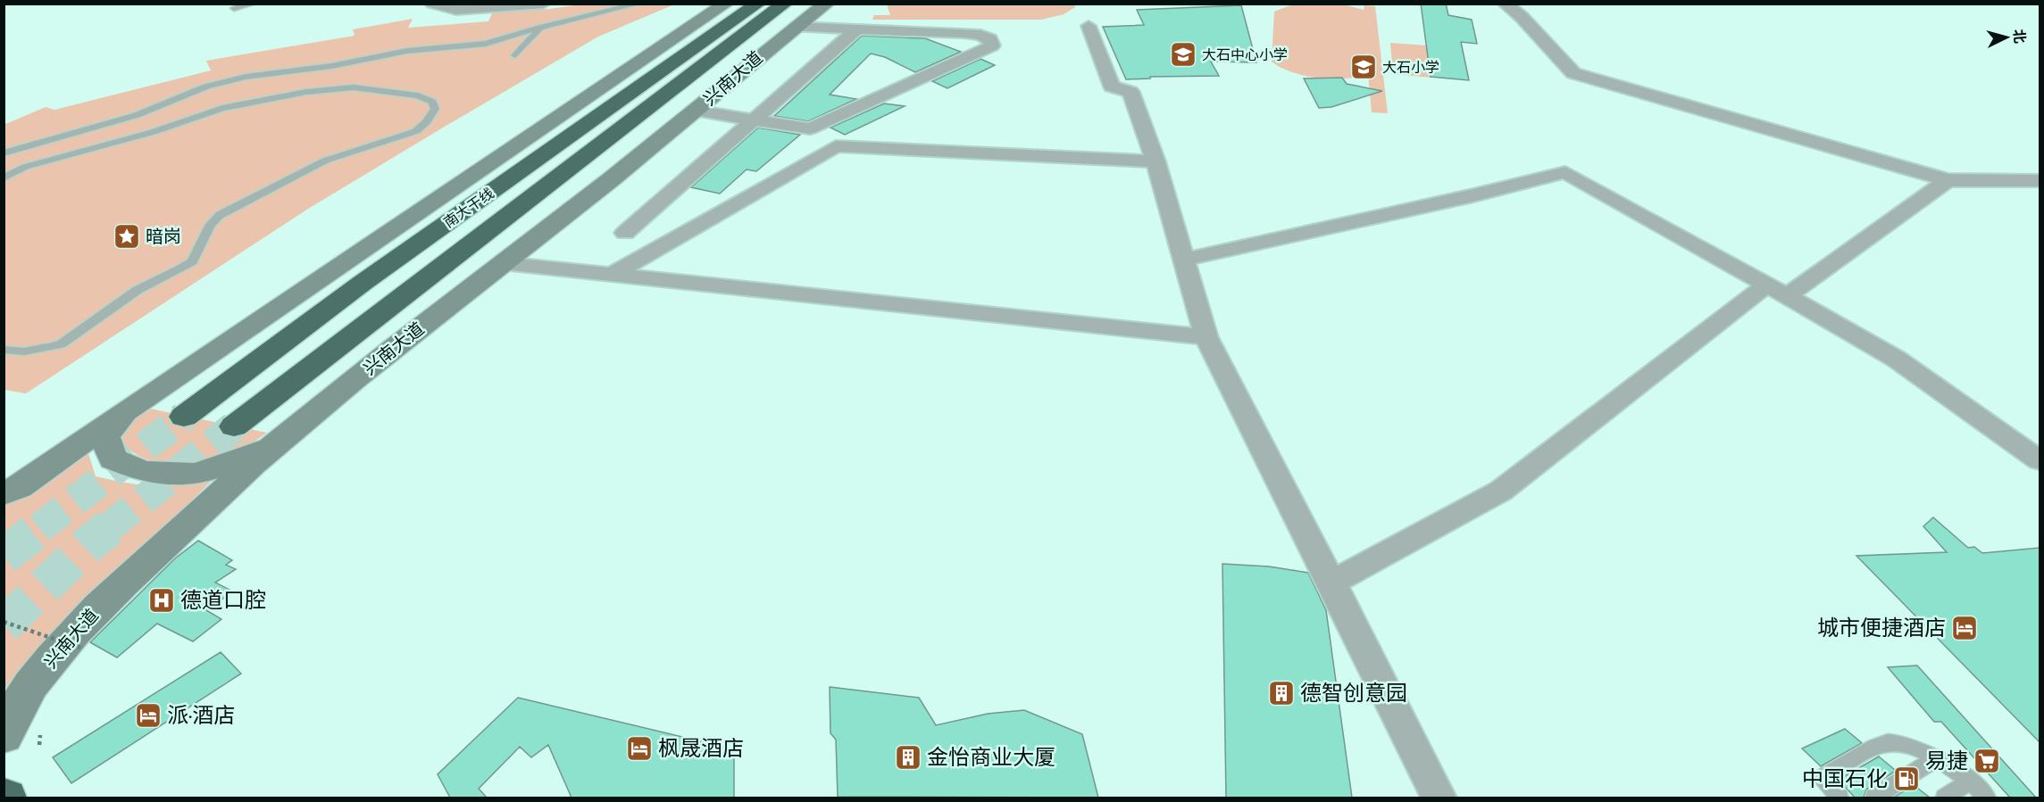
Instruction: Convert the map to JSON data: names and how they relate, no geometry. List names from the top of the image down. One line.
{"streets":{"highway":["南大干线"],"main road":["兴南大道"]},"crossings":[["兴南大道","南大干线"]],"places":{"school or university":["大石中心小学","大石小学"],"place":["暗岗"],"hospital":["德道口腔"],"hotel":["城市便捷酒店","派·酒店","枫晟酒店"],"building":["德智创意园","金怡商业大厦"],"supermarket":["易捷"],"fuel station":["中国石化"]},"north":"right"}
